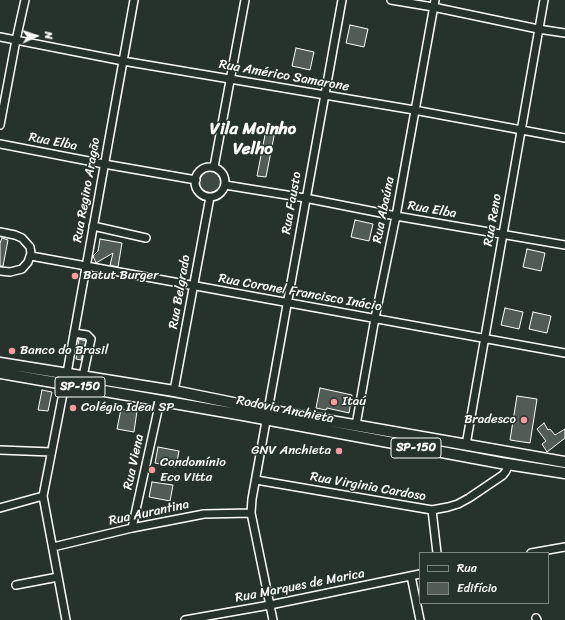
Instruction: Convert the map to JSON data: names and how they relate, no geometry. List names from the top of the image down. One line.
{"streets":{"highway":["SP-150","Rodovia Anchieta"],"street":["Rua Américo Samarone","Rua Elba","Rua Regino Aragão","Rua Fausto","Rua Abaúna","Rua Reno","Rua Belgrado","Rua Coronel Francisco Inácio","Rua Viena","Rua Virginia Cardoso","Rua Aurantina","Rua Marques de Marica"]},"crossings":[["Rua Américo Samarone","Rua Regino Aragão"],["Rua Américo Samarone","Rua Fausto"],["Rua Américo Samarone","Rua Abaúna"],["Rua Américo Samarone","Rua Reno"],["Rua Elba","Rua Regino Aragão"],["Rua Elba","Rua Fausto"],["Rua Elba","Rua Abaúna"],["Rua Elba","Rua Reno"],["Rua Elba","Rua Belgrado"],["Rua Regino Aragão","Rua Coronel Francisco Inácio"],["Rua Regino Aragão","Rodovia Anchieta"],["Rua Fausto","Rua Coronel Francisco Inácio"],["Rua Fausto","Rodovia Anchieta"],["Rua Fausto","Rua Virginia Cardoso"],["Rua Fausto","Rua Aurantina"],["Rua Abaúna","Rua Coronel Francisco Inácio"],["Rua Abaúna","Rodovia Anchieta"],["Rua Reno","Rua Coronel Francisco Inácio"],["Rua Reno","Rodovia Anchieta"],["Rua Belgrado","Rua Coronel Francisco Inácio"],["Rua Belgrado","Rodovia Anchieta"],["Rodovia Anchieta","Rua Viena"],["Rodovia Anchieta","Rua Virginia Cardoso"],["Rua Viena","Rua Aurantina"]],"districts":["Vila Moinho Velho"],"places":["Batut Burger","Banco do Brasil","Itaú","Colégio Ideal SP","Bradesco","GNV Anchieta","Condomínio Eco Vitta"],"legend":["Rua","Edifício"],"north":"right"}
